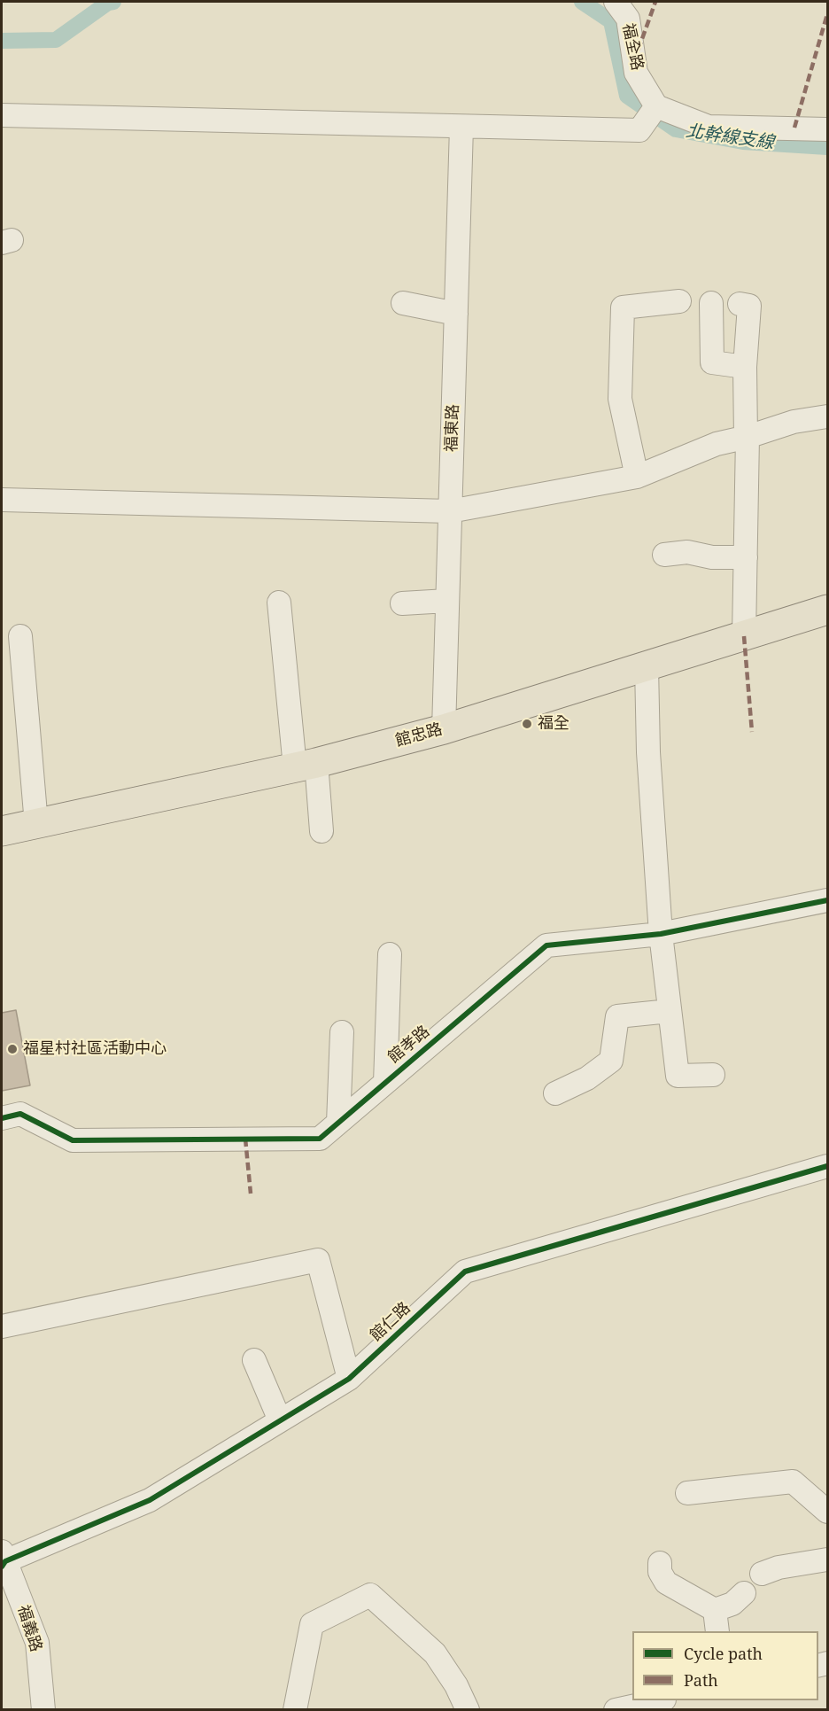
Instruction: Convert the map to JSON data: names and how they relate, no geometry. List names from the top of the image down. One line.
{"streets":{"main road":["館忠路"],"street":["福全路","福東路","館孝路","館仁路","福義路"]},"crossings":[["福東路","館忠路"],["館仁路","福義路"]],"water":["北幹線支線"],"places":["福全","福星村社區活動中心"],"legend":["Cycle path","Path"]}
